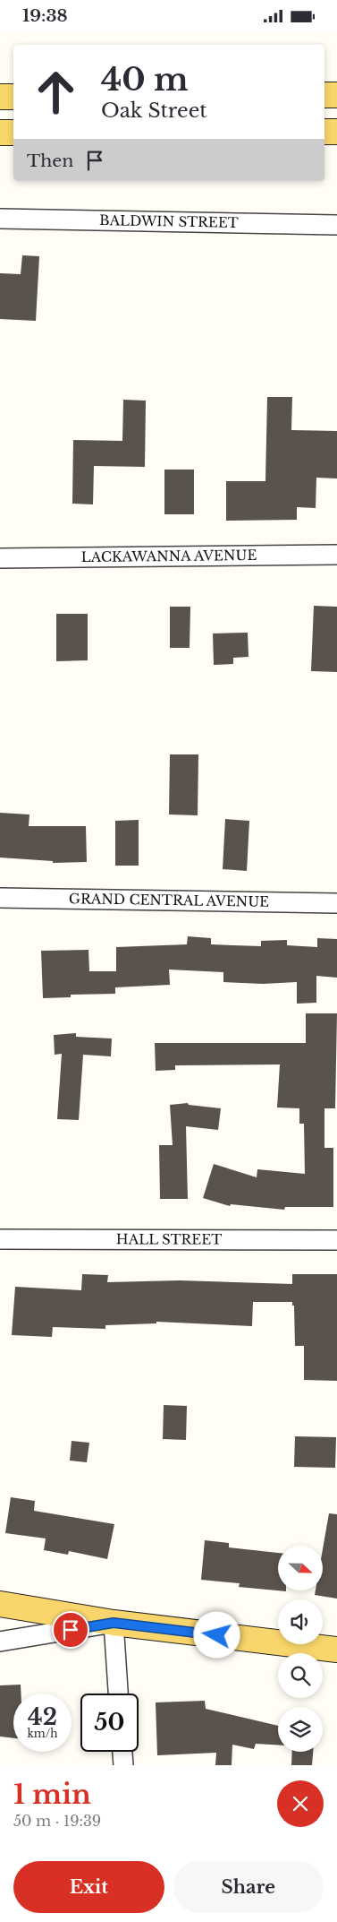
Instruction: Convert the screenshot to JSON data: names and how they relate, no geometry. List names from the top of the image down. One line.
{"streets":{"street":["BALDWIN STREET","LACKAWANNA AVENUE","GRAND CENTRAL AVENUE","HALL STREET"]},"north":"right","page":{"status":"19:38","turn":["40 m","Oak Street"],"then":"Then","speed":"42 km/h","limit":"50","heading":["1 min","50 m · 19:39"],"buttons":["Exit","Share"]}}
